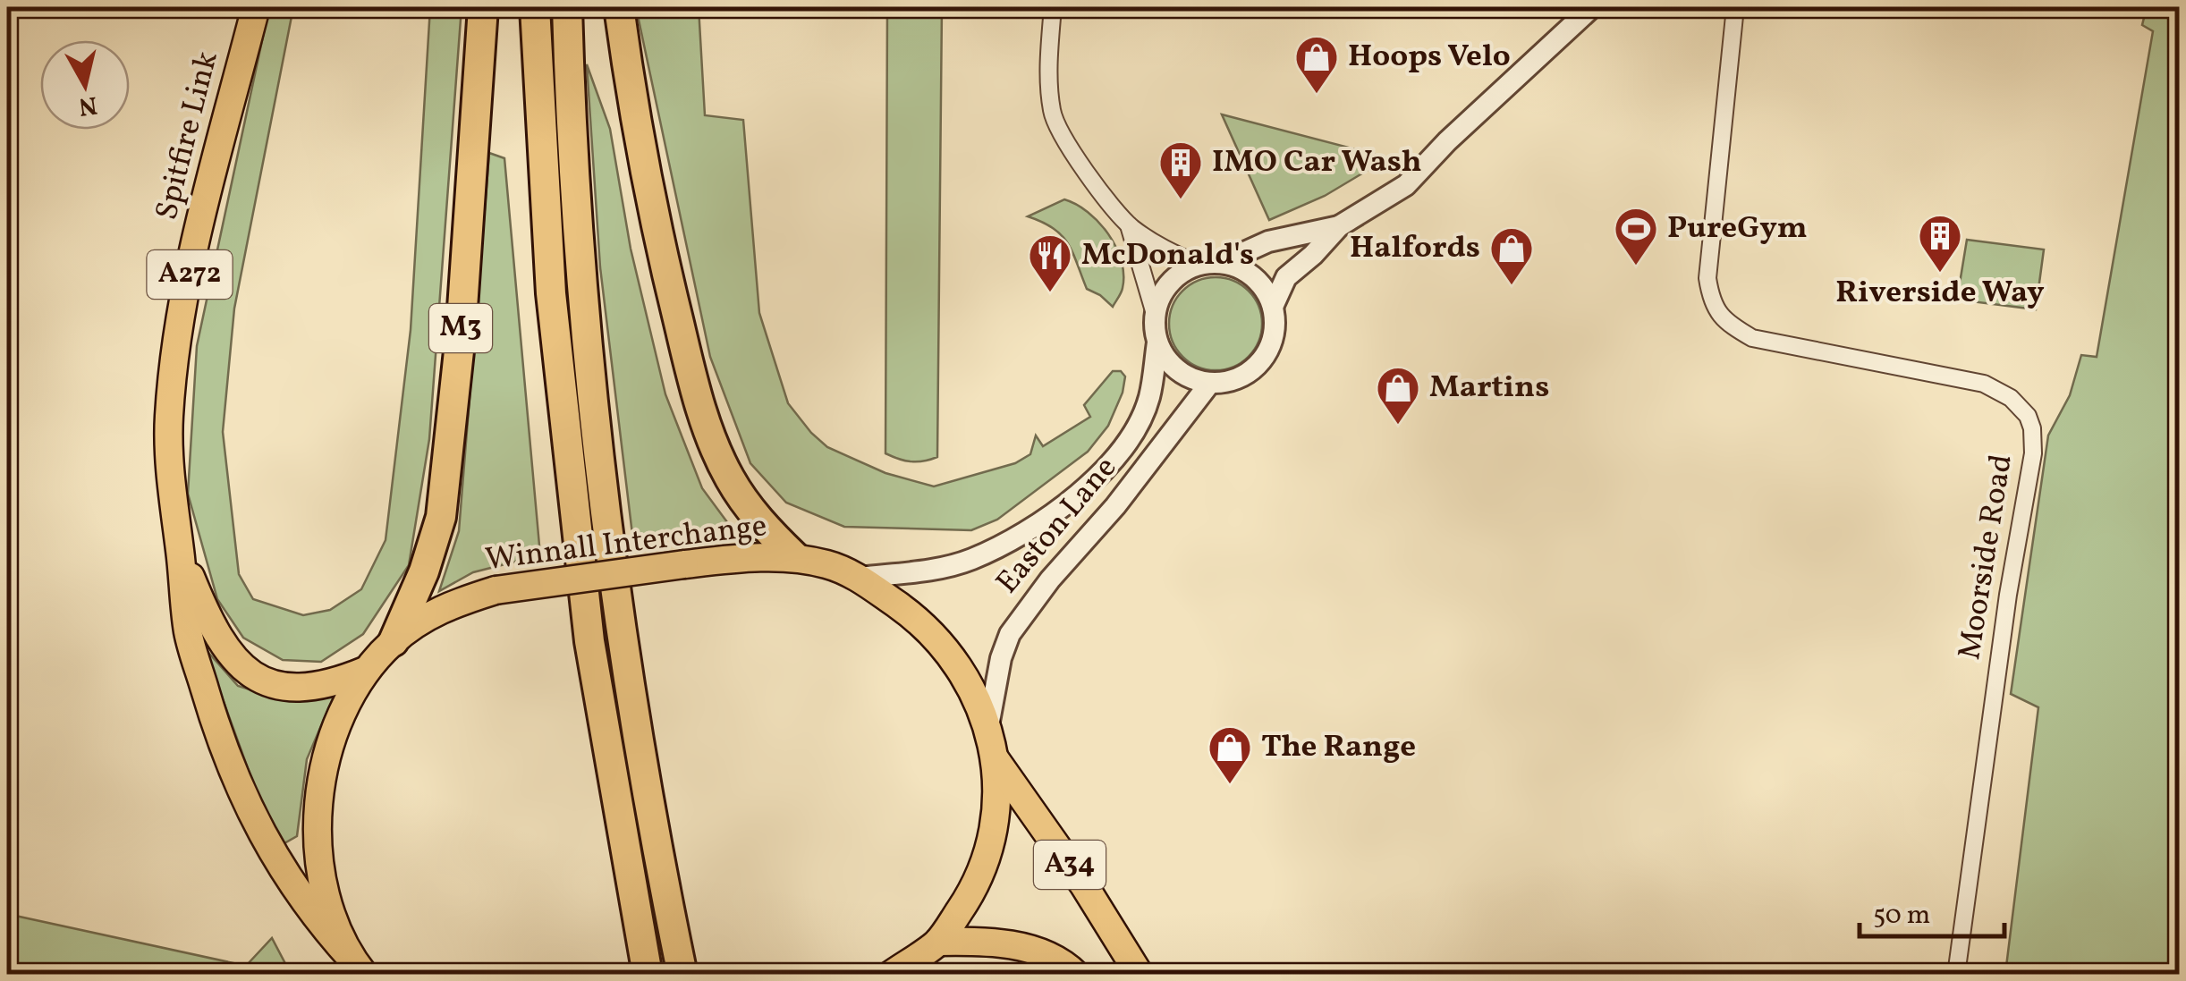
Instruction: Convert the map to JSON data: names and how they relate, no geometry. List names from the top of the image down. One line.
{"streets":{"highway":["Spitfire Link","A272","M3","Winnall Interchange","A34"],"street":["Easton Lane","Moorside Road"]},"crossings":[["Spitfire Link","Winnall Interchange"],["M3","Winnall Interchange"],["Easton Lane","Winnall Interchange"],["Winnall Interchange","A34"]],"places":{"shop":["Hoops Velo","Halfords","Martins","The Range"],"building":["IMO Car Wash","Riverside Way"],"sports":["PureGym"],"restaurant":["McDonald's"]},"scale_bar":"50 m","north":"bottom"}
